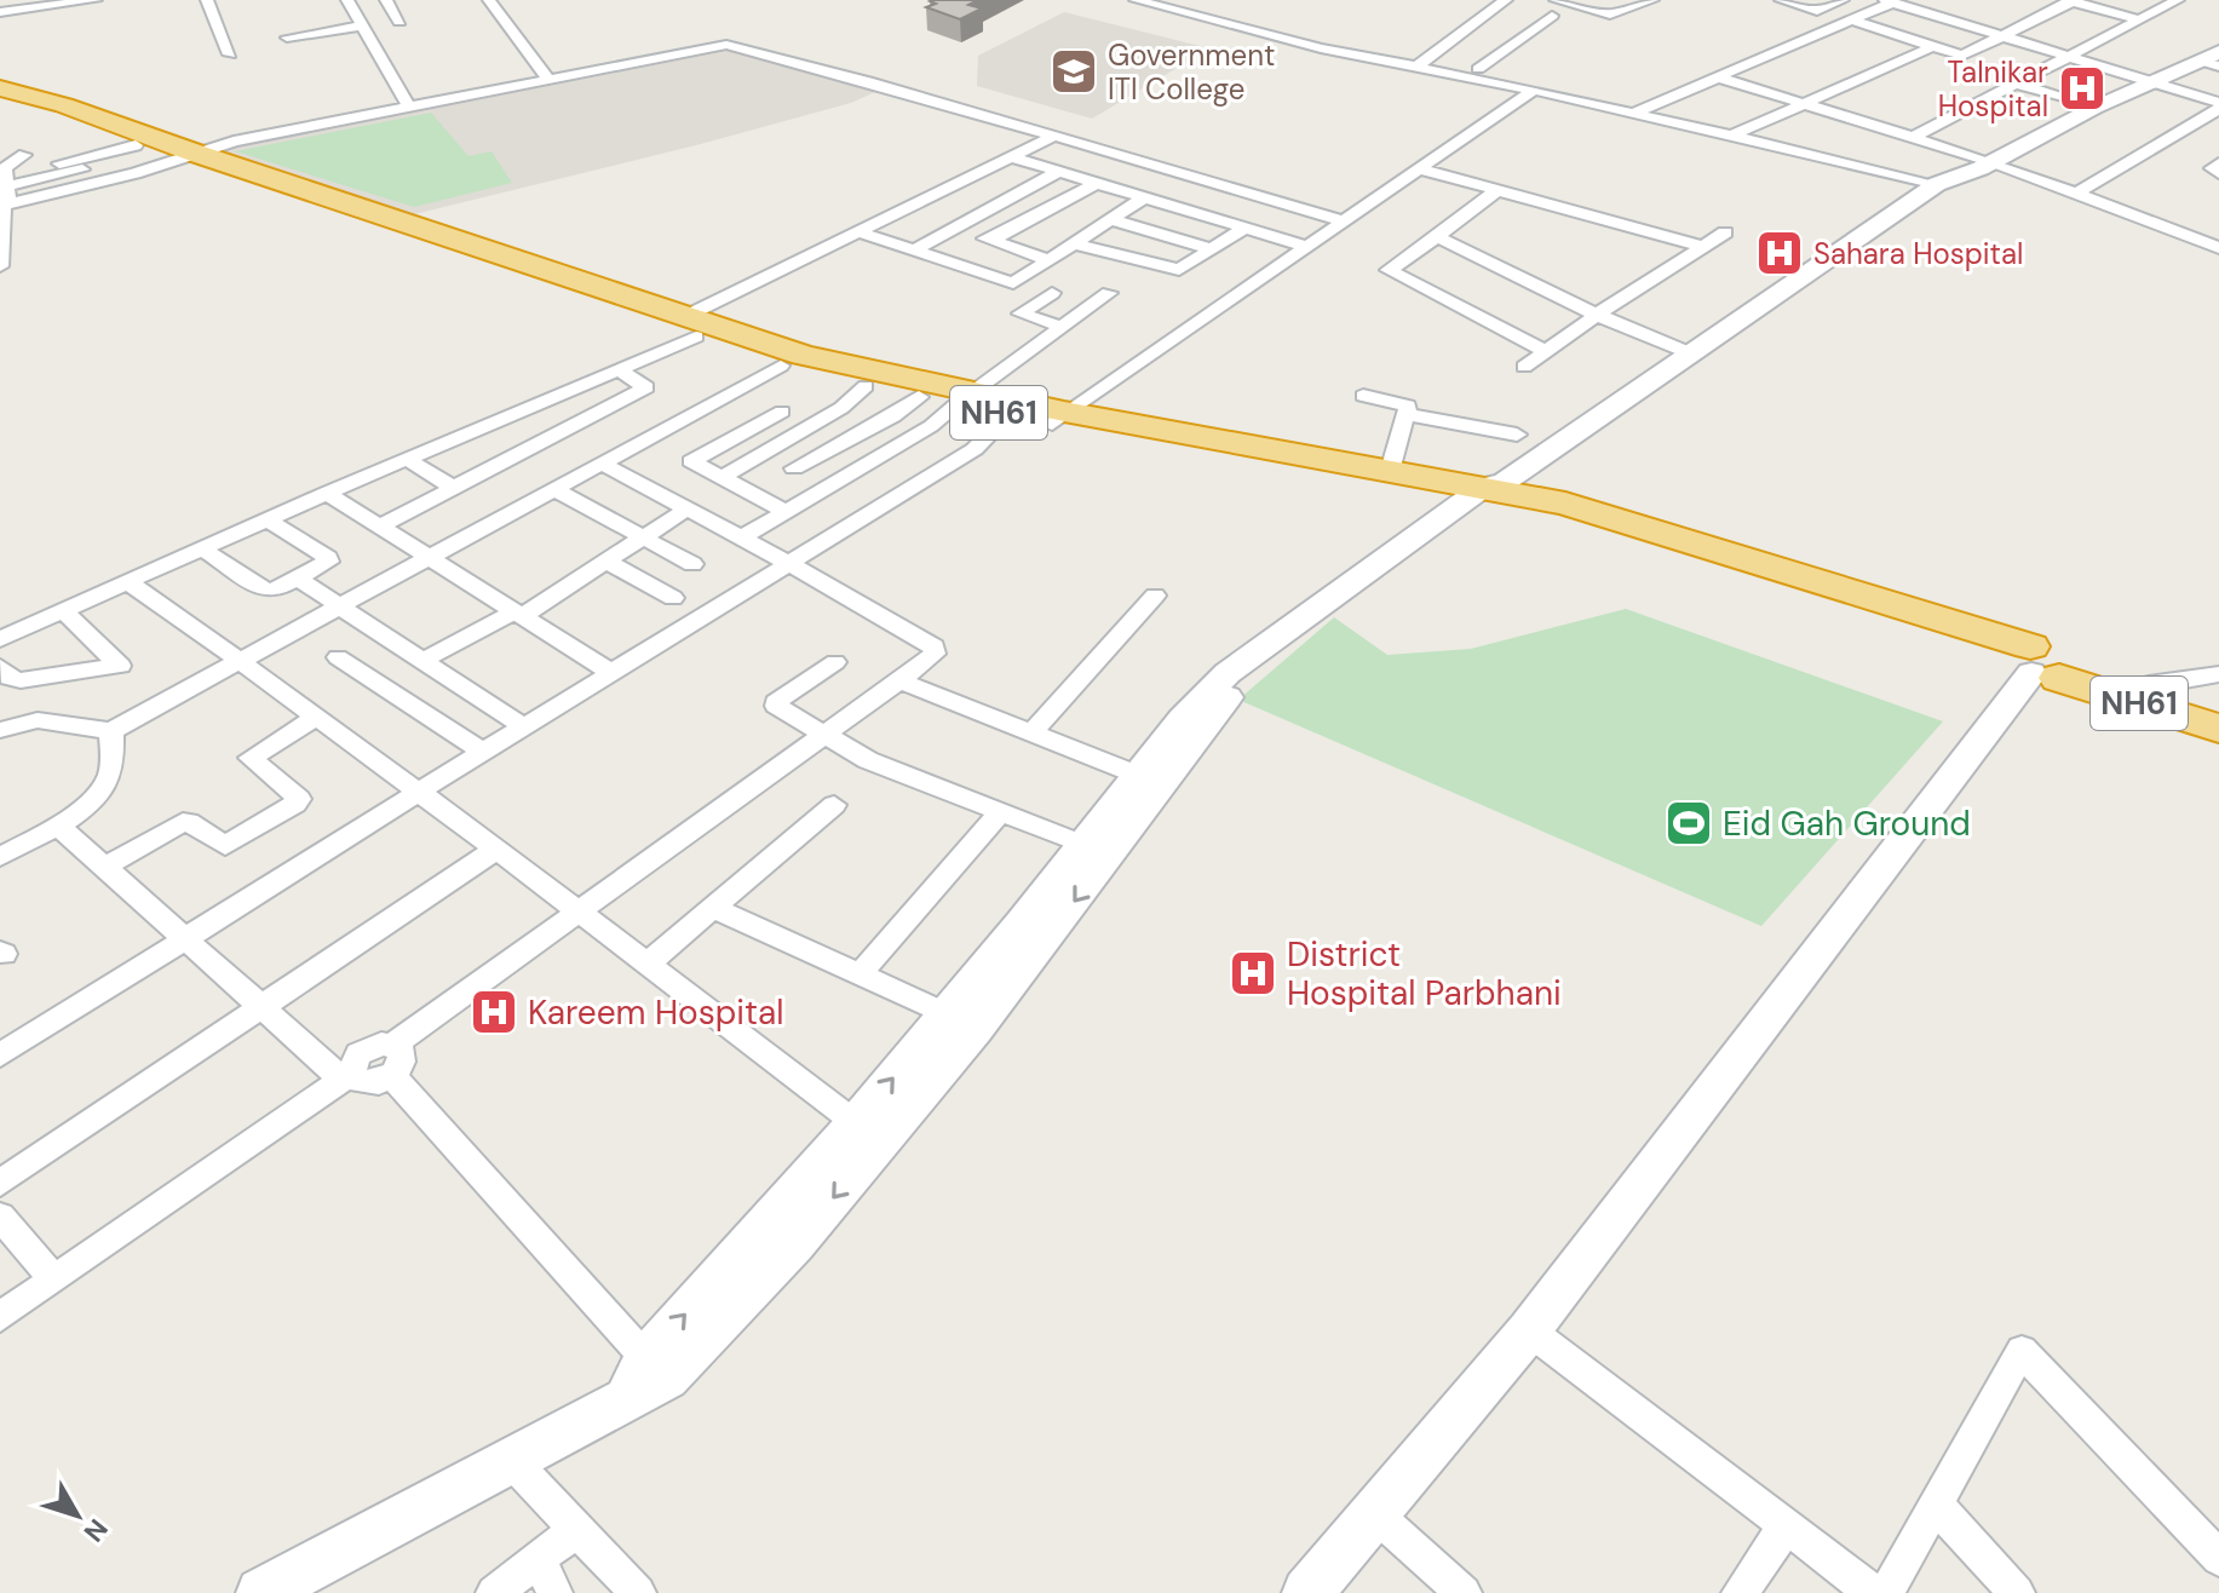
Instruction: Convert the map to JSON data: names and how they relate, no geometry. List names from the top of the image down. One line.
{"streets":{"highway":["NH61"]},"places":{"school or university":["Government ITI College"],"hospital":["Talnikar Hospital","Sahara Hospital","District Hospital Parbhani","Kareem Hospital"],"sports":["Eid Gah Ground"]},"north":"bottom right"}
